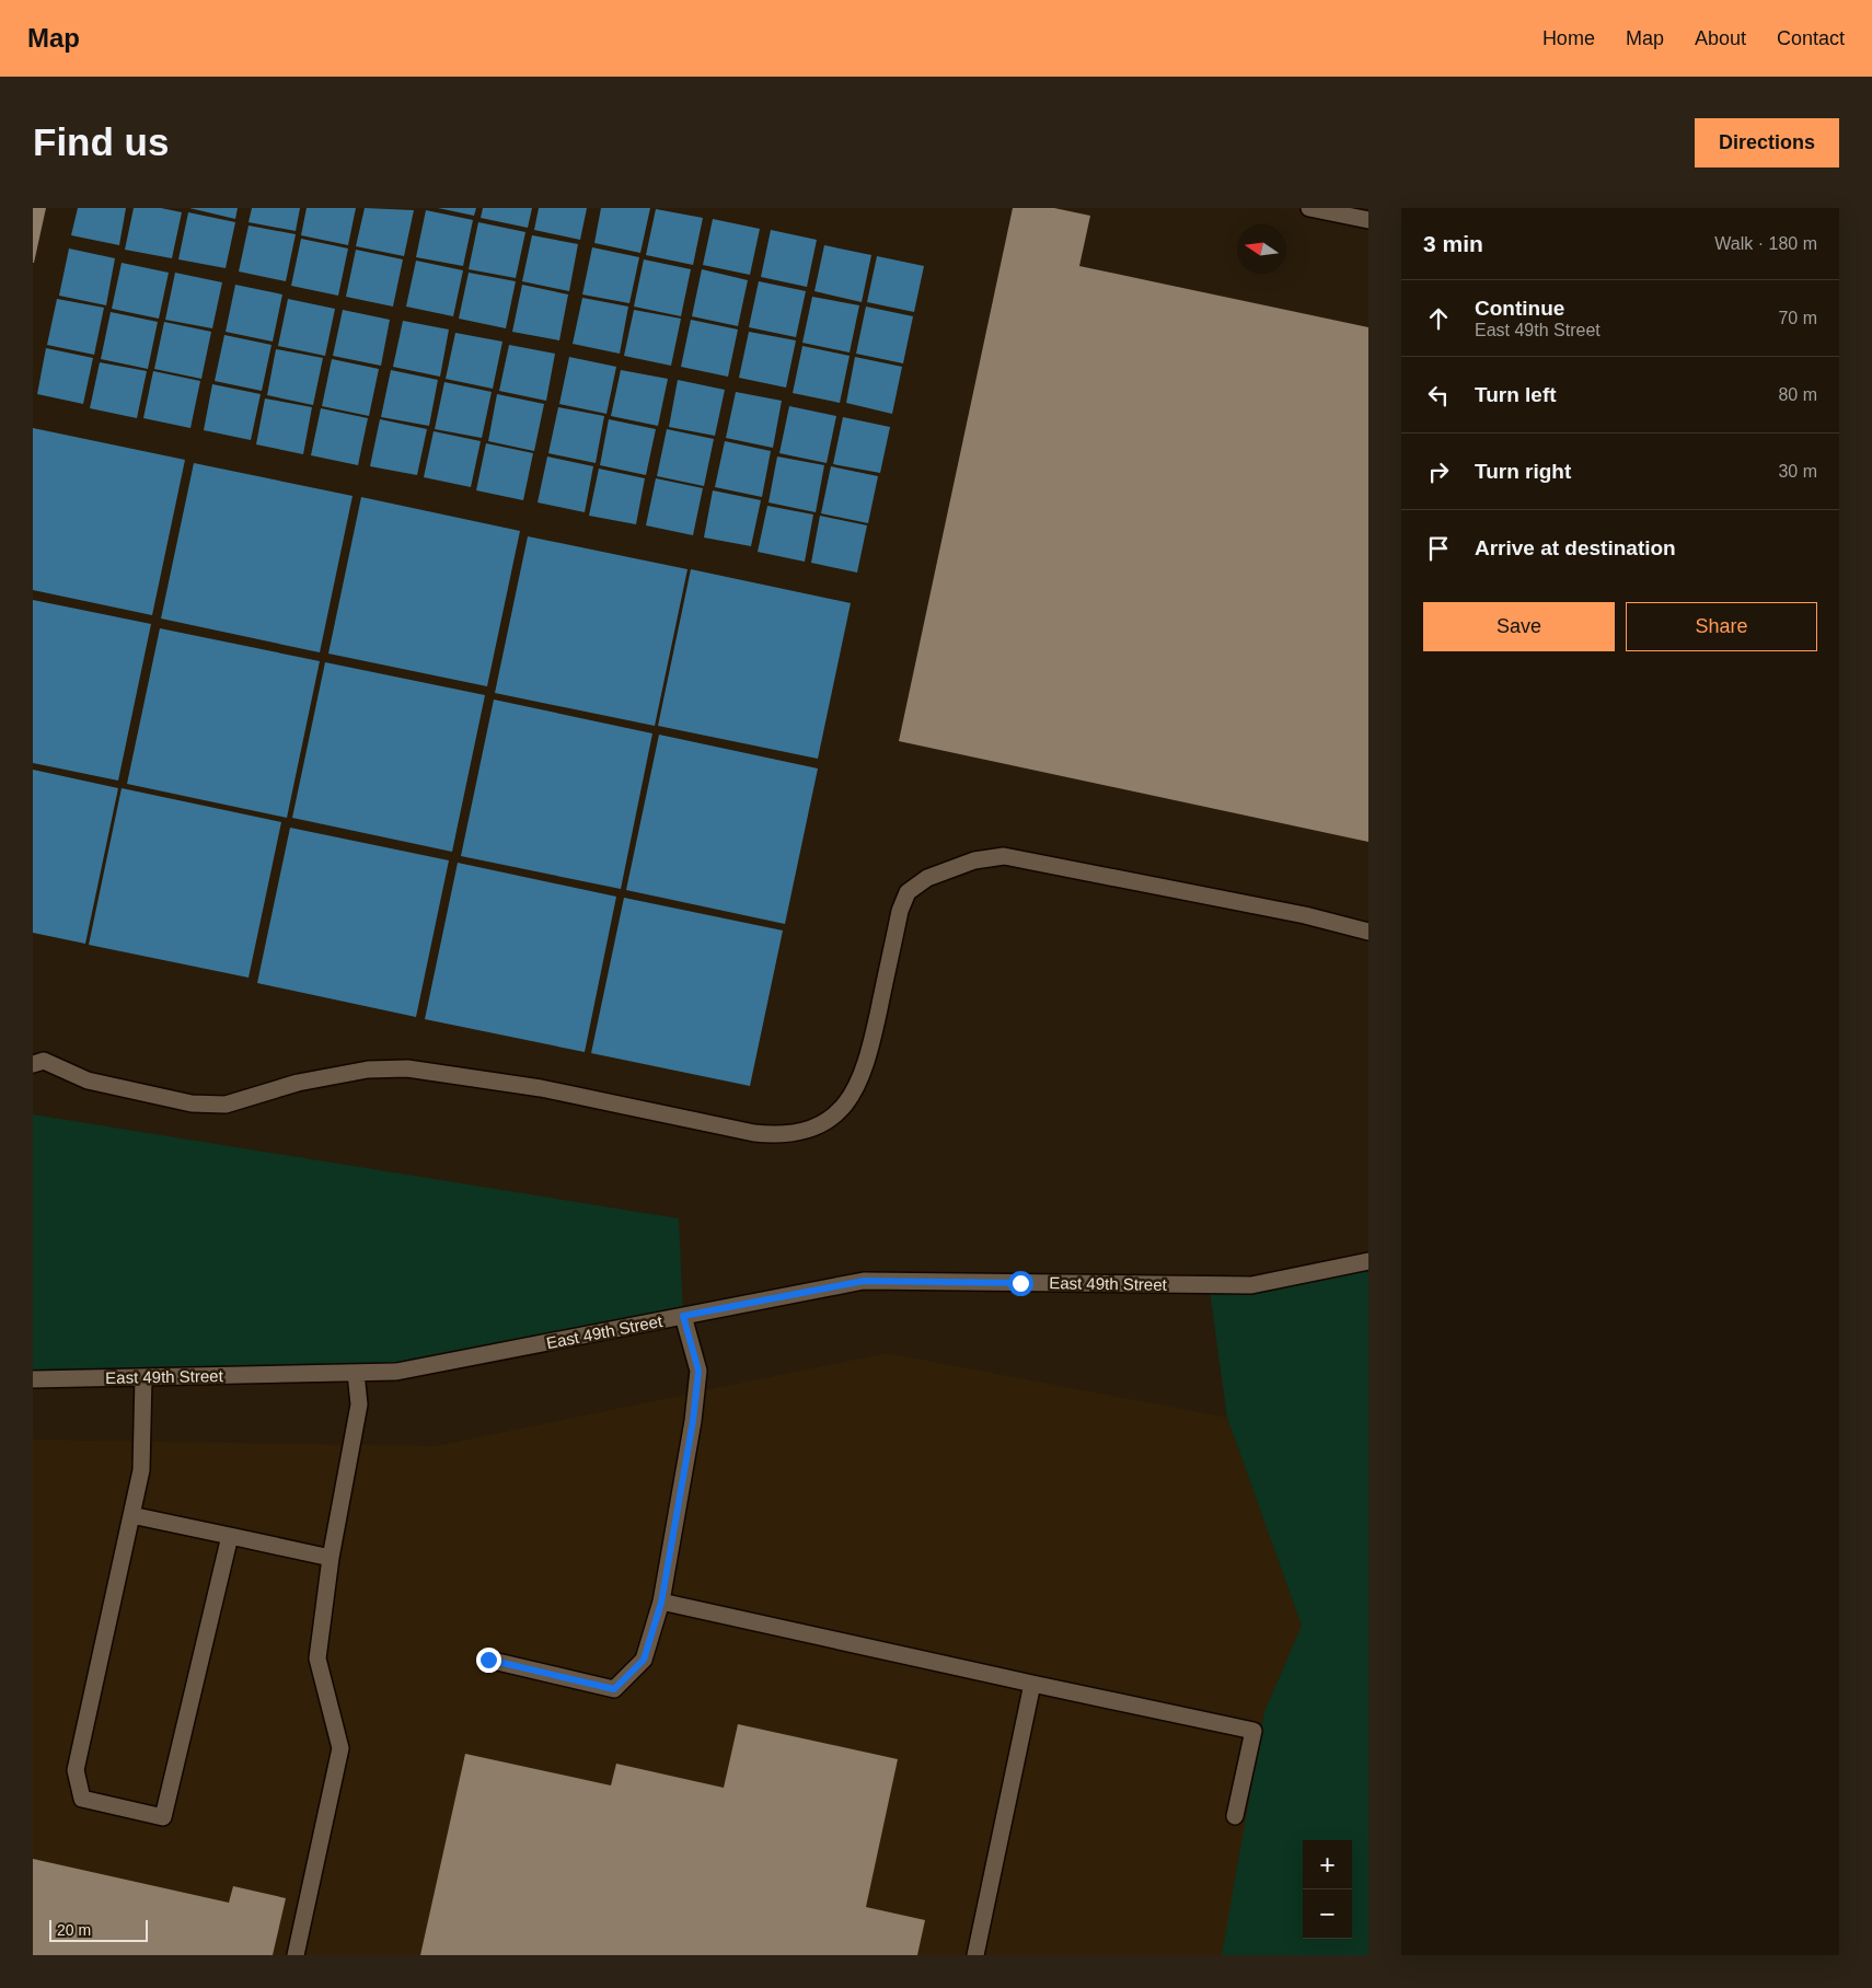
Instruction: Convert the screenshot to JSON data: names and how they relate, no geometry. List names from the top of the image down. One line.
{"streets":{"street":["East 49th Street"]},"scale_bar":"20 m","north":"left","page":{"header":"Map","nav":["Home","Map","About","Contact"],"buttons":["Directions",["Save","Share"]],"title":"Find us","heading":["3 min","Walk · 180 m"],"list":[["Continue","East 49th Street","70 m"],["Turn left","80 m"],["Turn right","30 m"],"Arrive at destination"],"map_buttons":["+","−"],"scale":"20 m"}}
